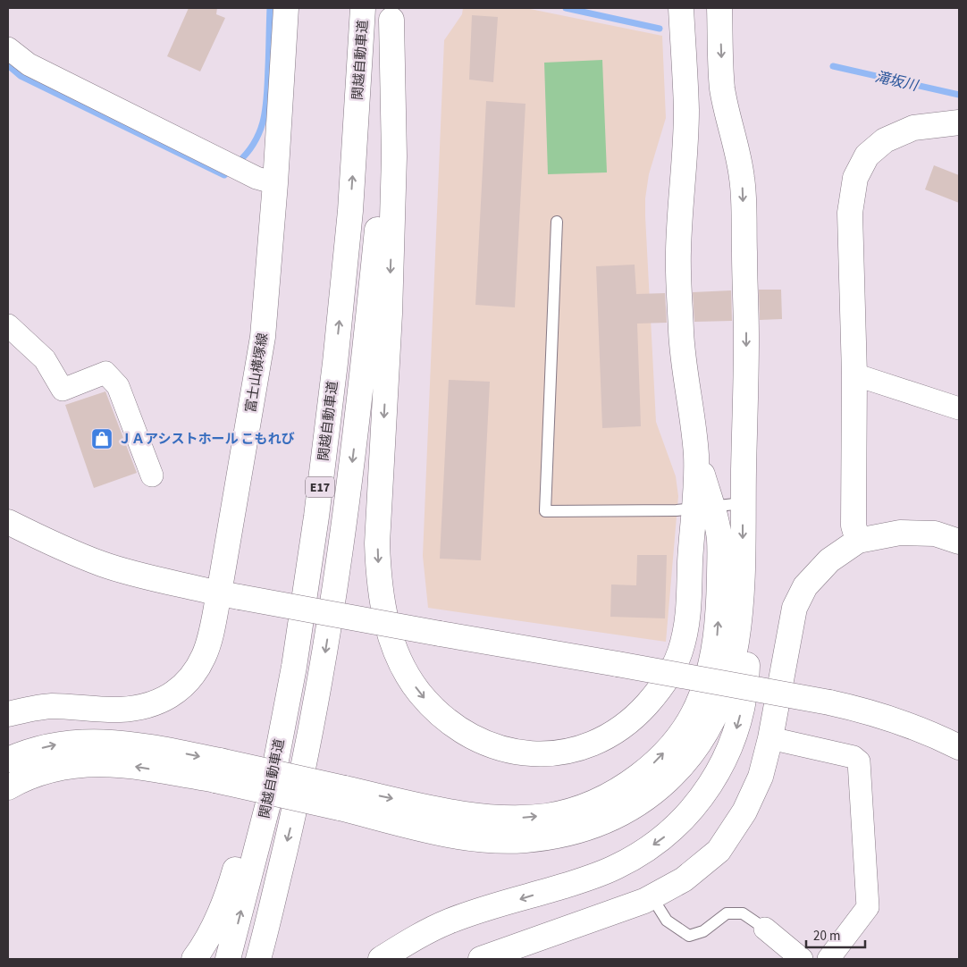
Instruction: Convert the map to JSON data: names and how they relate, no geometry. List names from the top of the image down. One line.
{"streets":{"main road":["関越自動車道","富士山横塚線","E17"]},"water":["滝坂川"],"places":{"shop":["ＪＡアシストホール こもれび"]},"scale_bar":"20 m"}
